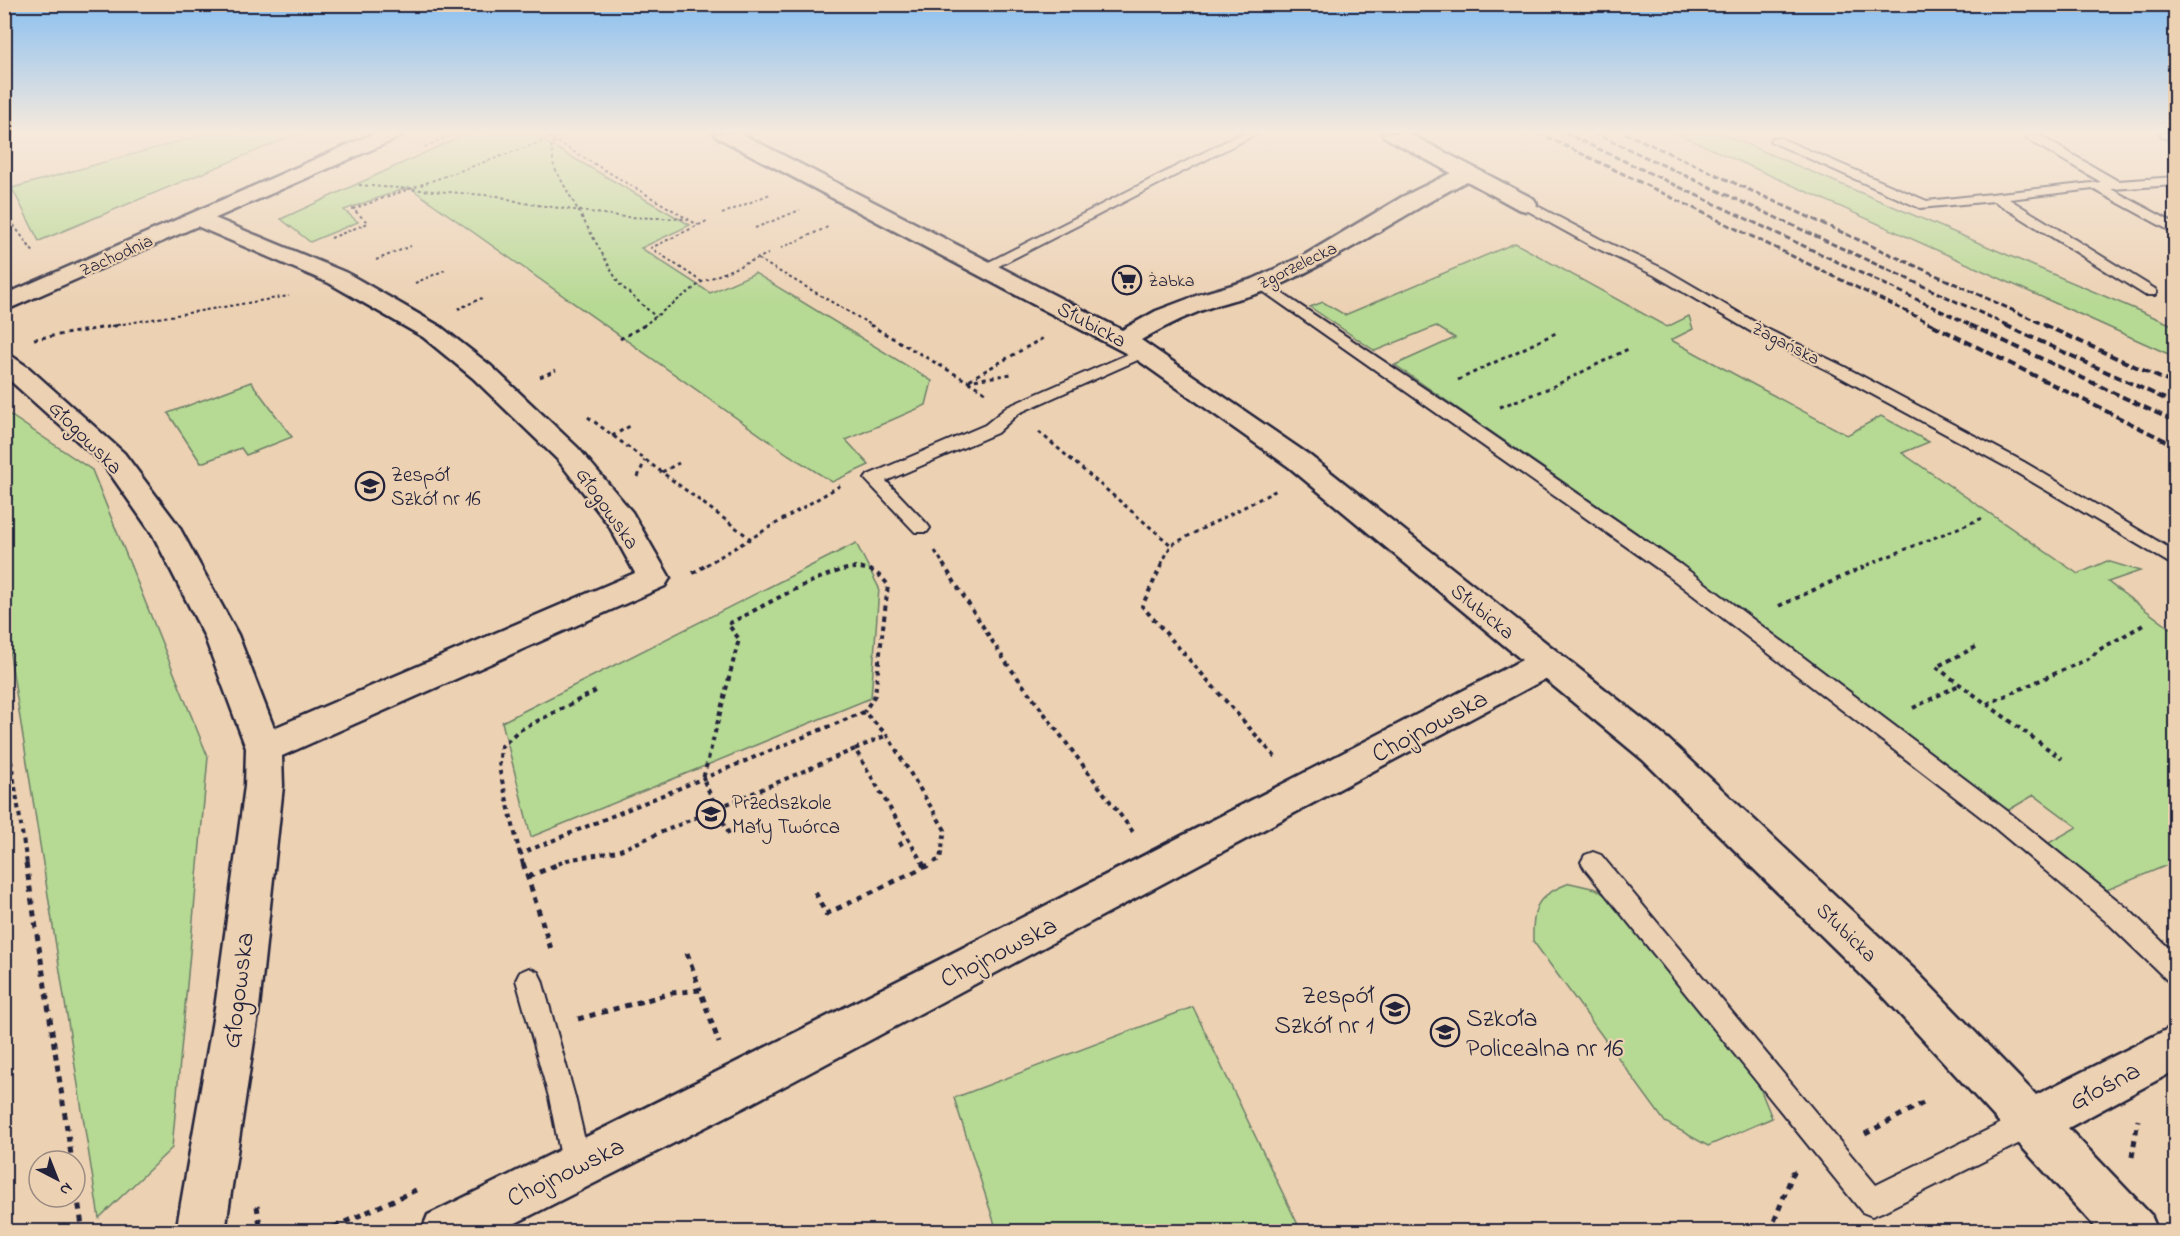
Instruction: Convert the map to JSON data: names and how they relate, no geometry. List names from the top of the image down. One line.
{"streets":{"street":["Zachodnia","Zgorzelecka","Słubicka","Żagańska","Głogowska","Chojnowska","Głośna"]},"crossings":[["Zachodnia","Głogowska"],["Zgorzelecka","Słubicka"],["Słubicka","Chojnowska"],["Słubicka","Głośna"]],"places":{"supermarket":["Żabka"],"school or university":["Zespół Szkół nr 16","Przedszkole Mały Twórca","Zespół Szkół nr 1","Szkoła Policealna nr 16"]},"north":"bottom right"}
